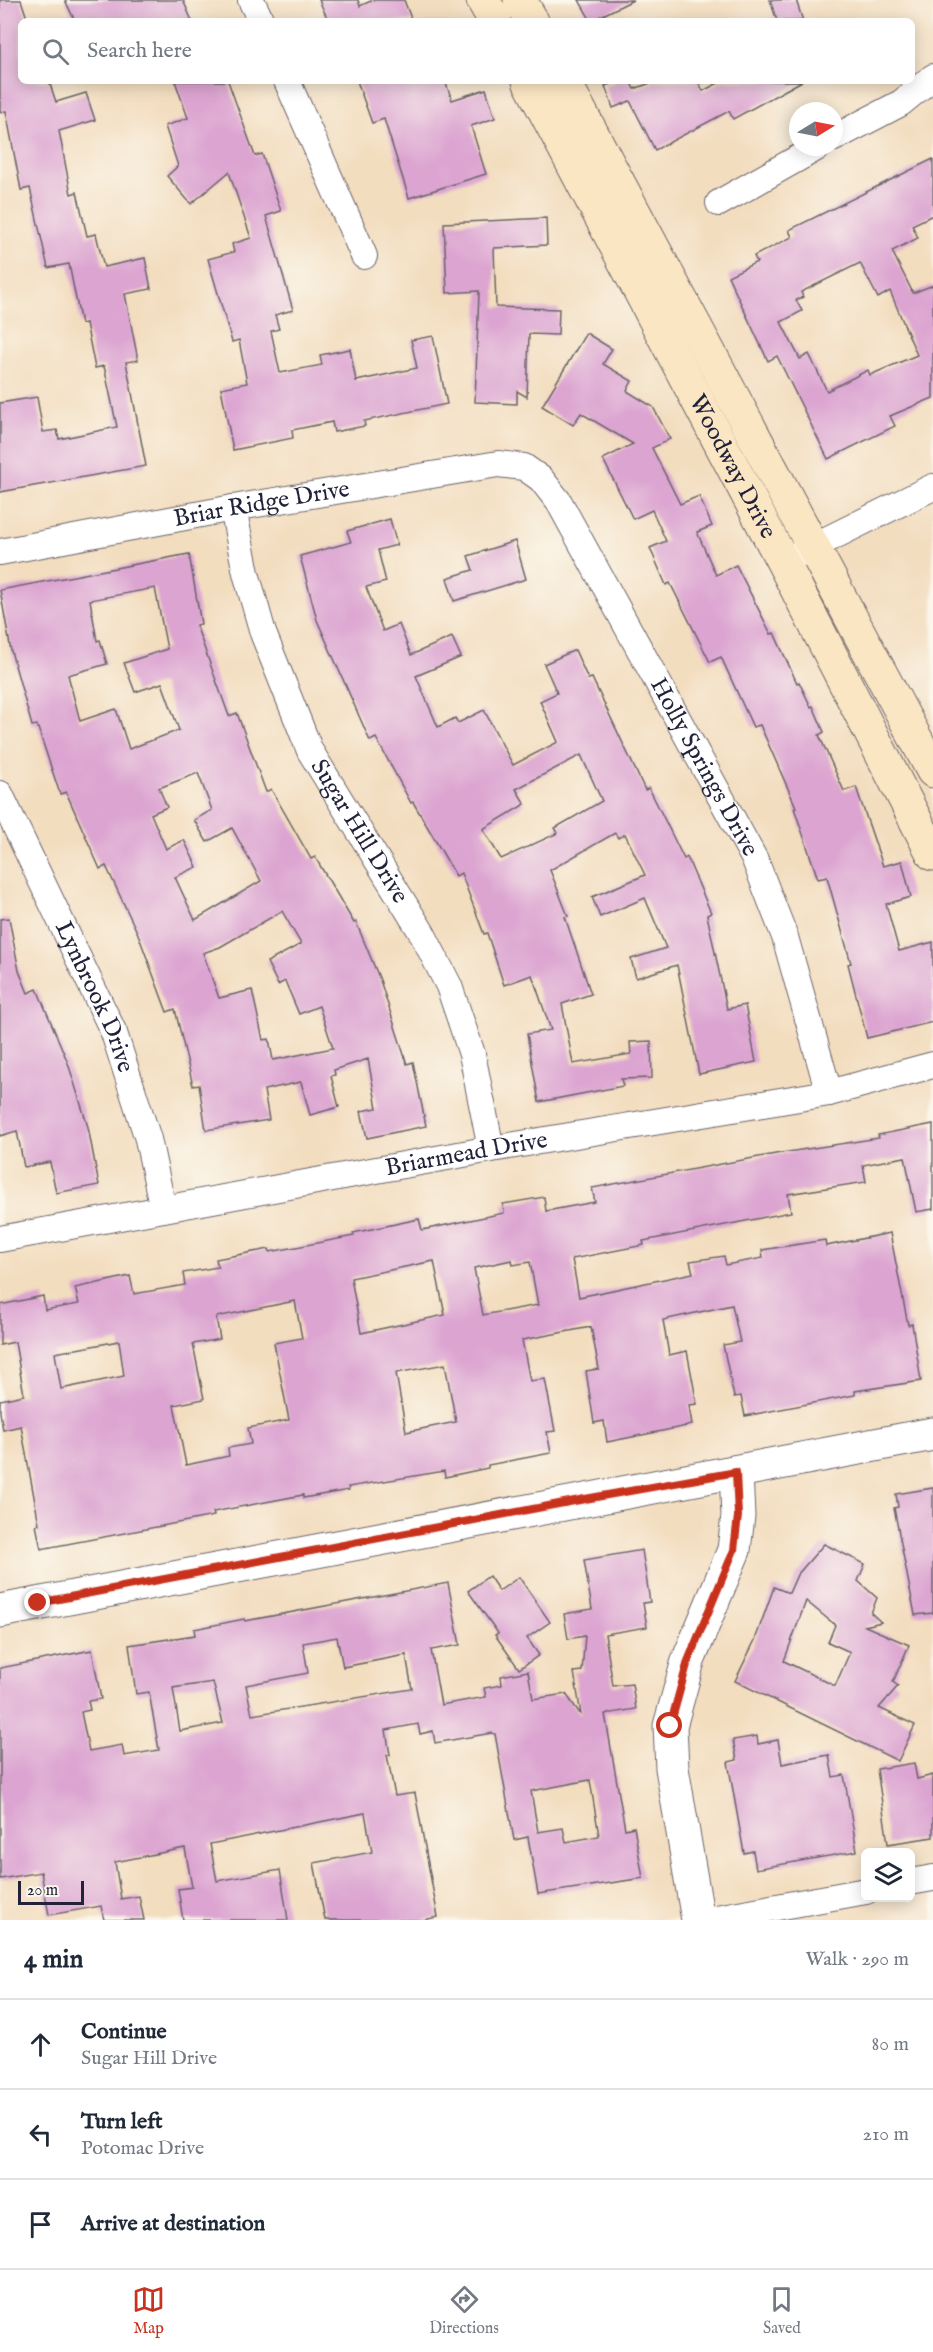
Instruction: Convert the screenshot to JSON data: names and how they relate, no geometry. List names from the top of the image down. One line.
{"streets":{"main road":["Woodway Drive"],"street":["Briar Ridge Drive","Holly Springs Drive","Sugar Hill Drive","Lynbrook Drive","Briarmead Drive"]},"crossings":[["Briar Ridge Drive","Holly Springs Drive"],["Briar Ridge Drive","Sugar Hill Drive"],["Holly Springs Drive","Briarmead Drive"],["Sugar Hill Drive","Briarmead Drive"],["Lynbrook Drive","Briarmead Drive"]],"scale_bar":"20 m","north":"right","page":{"search":"Search here","scale":"20 m","heading":["4 min","Walk · 290 m"],"list":[["Continue","Sugar Hill Drive","80 m"],["Turn left","Potomac Drive","210 m"],"Arrive at destination"],"nav":["Map","Directions","Saved"]}}
